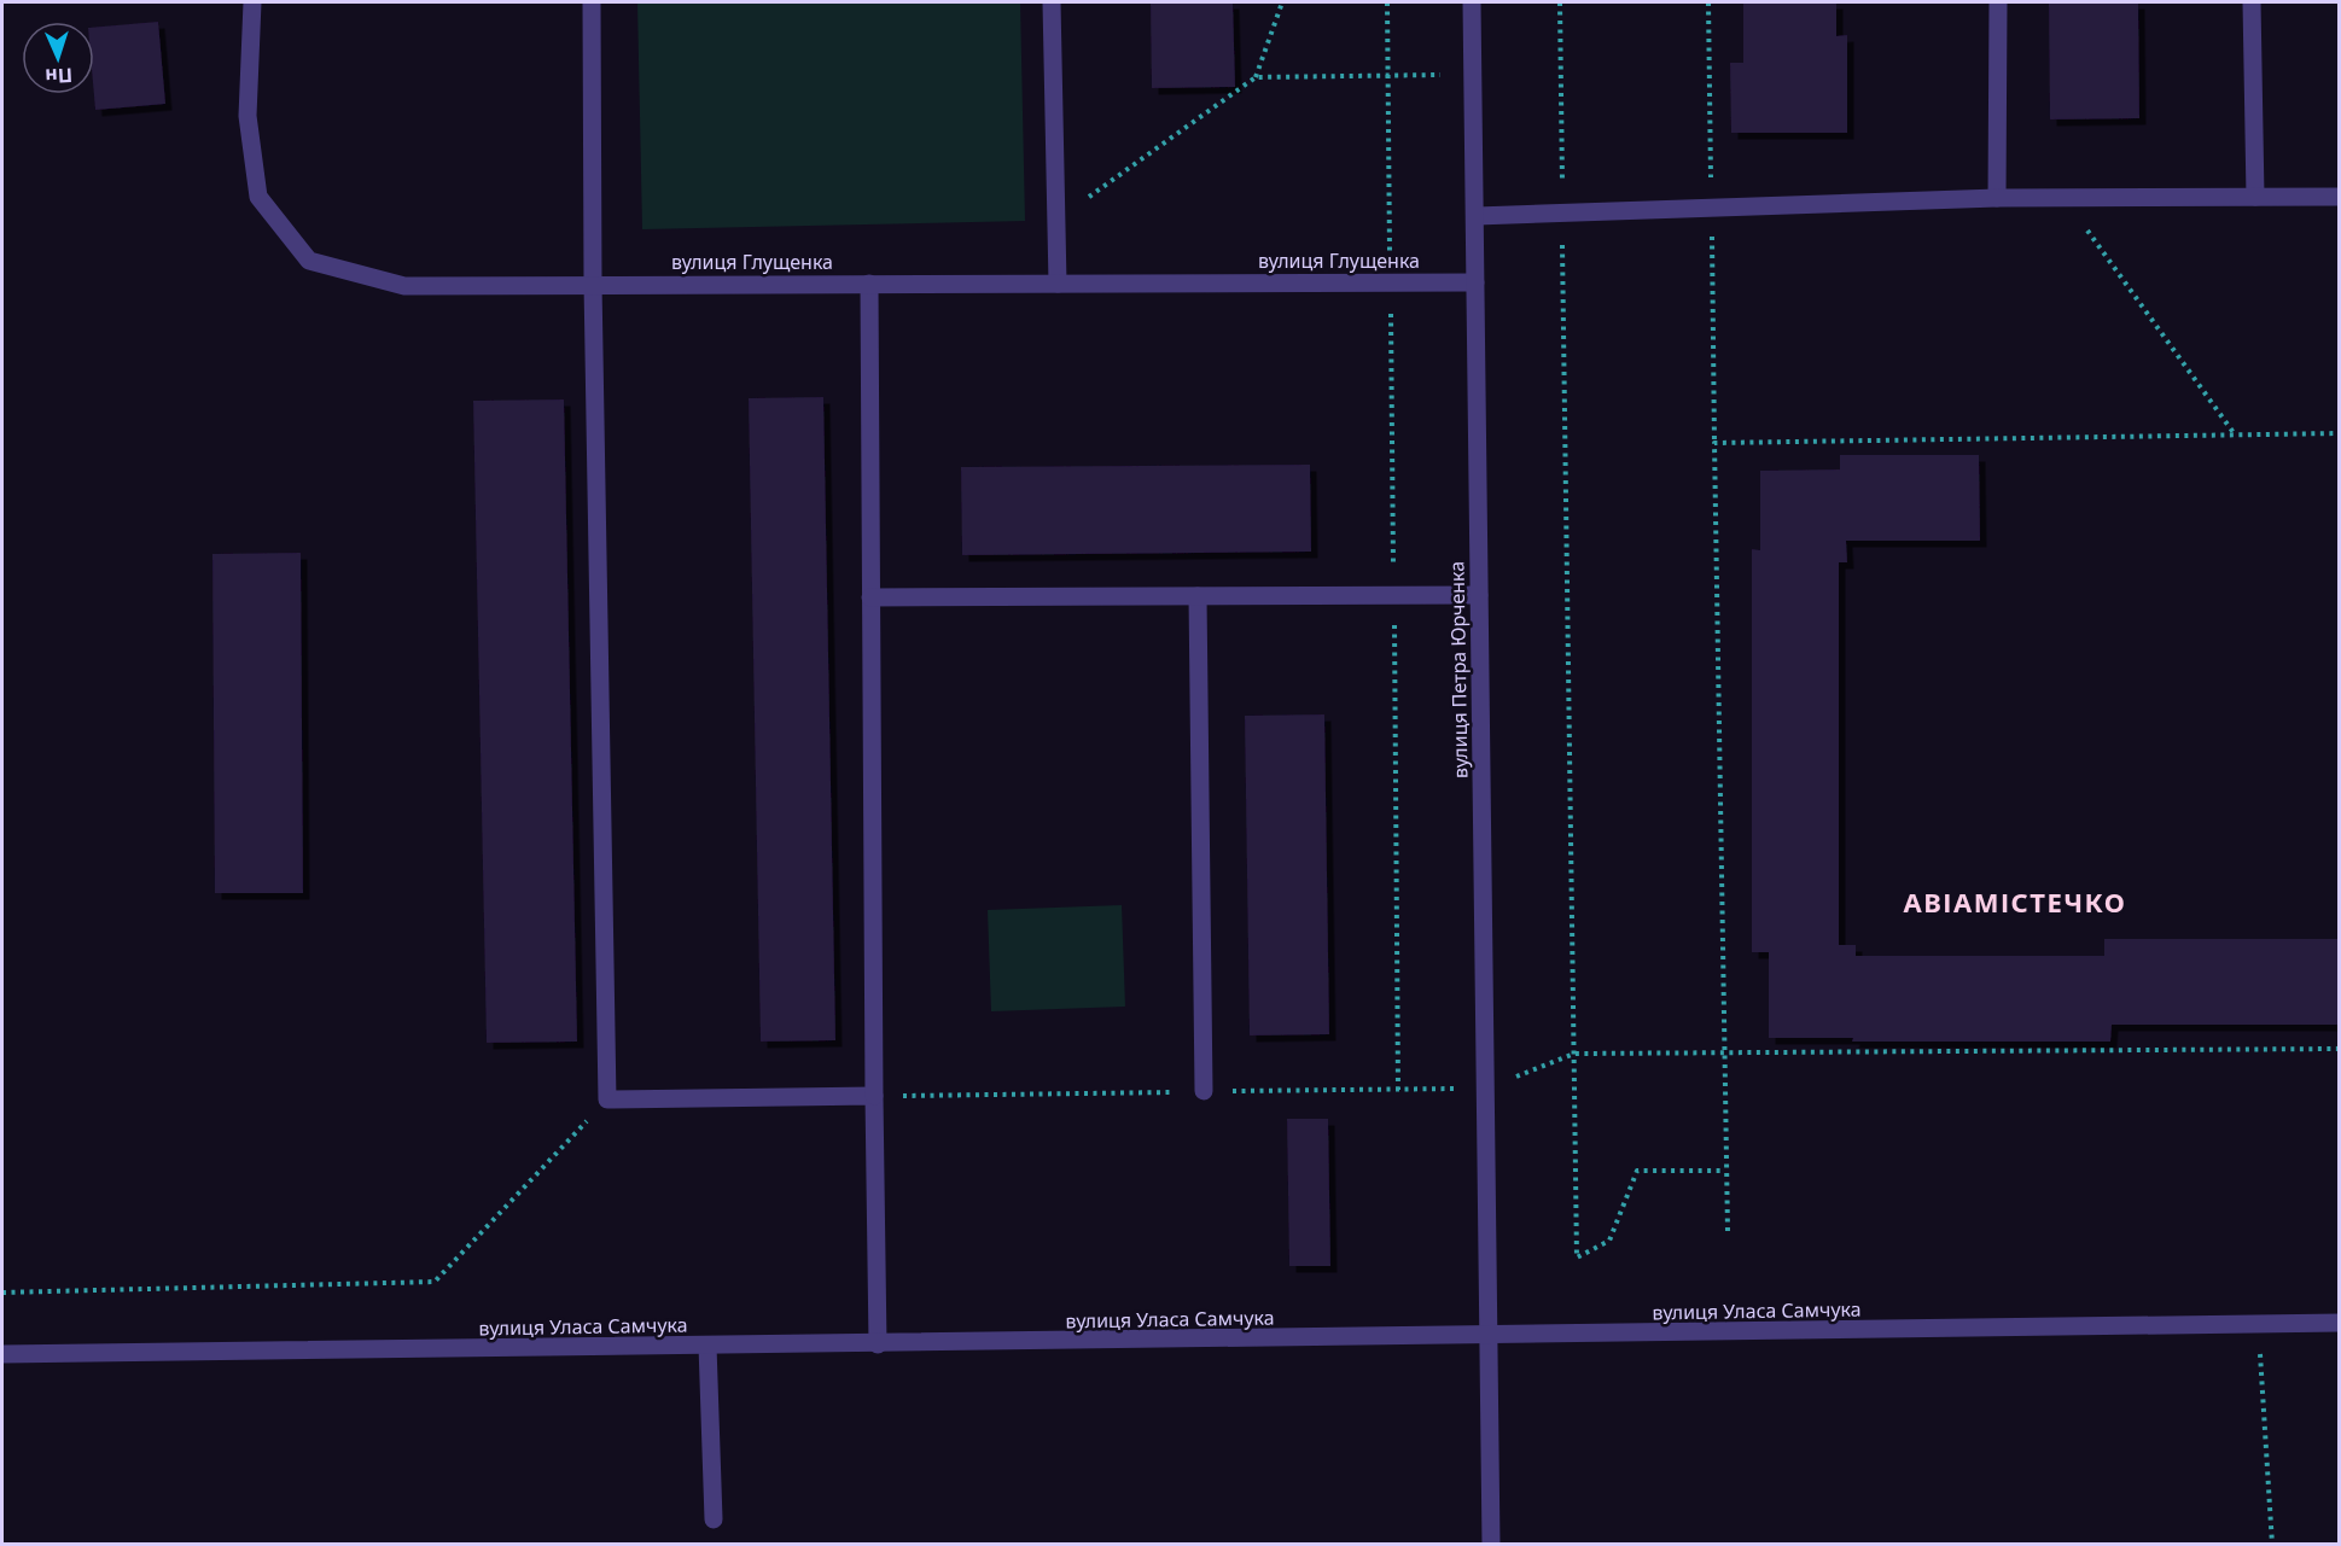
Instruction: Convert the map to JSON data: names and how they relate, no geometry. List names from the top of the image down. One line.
{"streets":{"street":["вулиця Глущенка","вулиця Петра Юрченка","вулиця Уласа Самчука"]},"crossings":[["вулиця Глущенка","вулиця Петра Юрченка"],["вулиця Петра Юрченка","вулиця Уласа Самчука"]],"districts":["АВІАМІСТЕЧКО"],"north":"bottom"}
